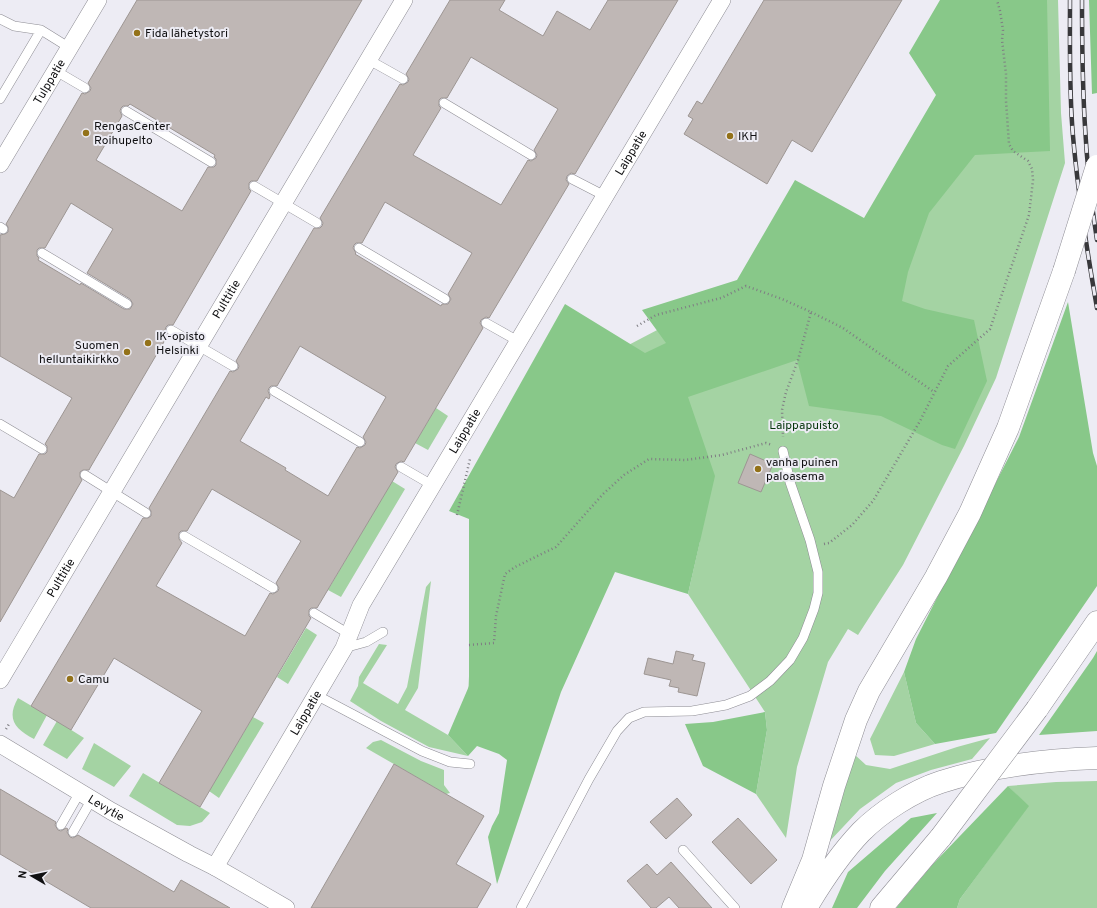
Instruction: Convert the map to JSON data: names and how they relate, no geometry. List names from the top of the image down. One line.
{"streets":{"street":["Tulppatie","Laippatie","Pulttitie","Levytie"]},"crossings":[["Laippatie","Levytie"]],"parks":["Laippapuisto"],"places":["Fida lähetystori","RengasCenter Roihupelto","IKH","IK-opisto Helsinki","Suomen helluntaikirkko","vanha puinen paloasema","Camu"],"north":"left"}
